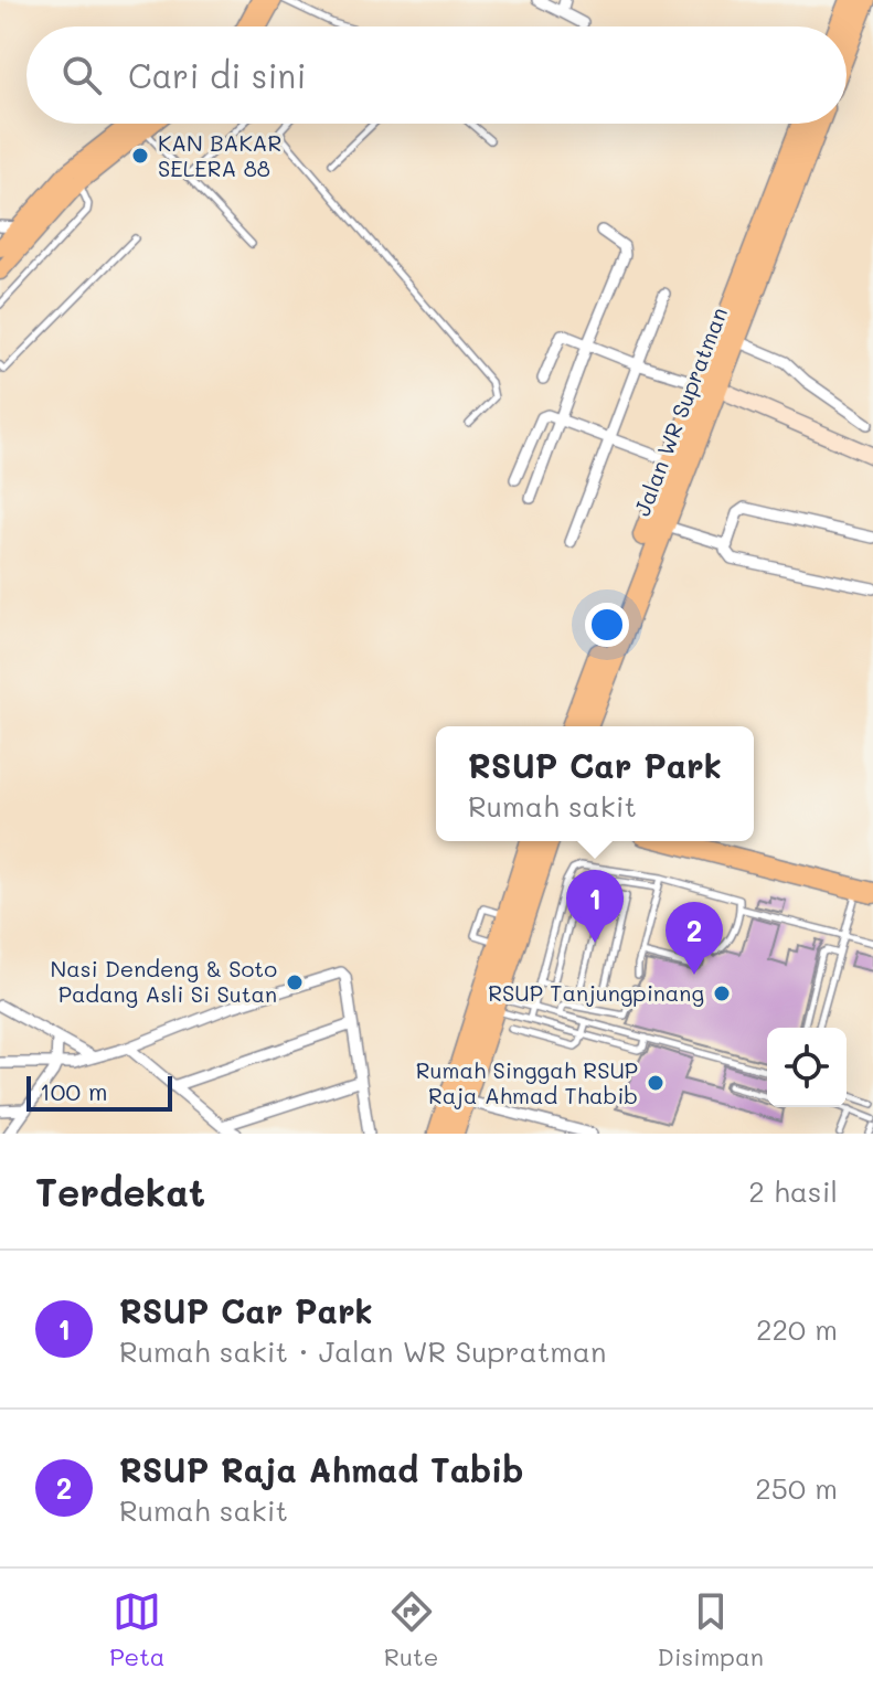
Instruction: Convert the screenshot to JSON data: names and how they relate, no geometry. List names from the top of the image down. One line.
{"streets":{"highway":["Jalan WR Supratman"]},"places":["KAN BAKAR SELERA 88","Nasi Dendeng & Soto Padang Asli Si Sutan","RSUP Tanjungpinang","Rumah Singgah RSUP Raja Ahmad Thabib"],"scale_bar":"100 m","page":{"search":"Cari di sini","popup":["RSUP Car Park","Rumah sakit"],"pins":["1","2"],"scale":"100 m","heading":["Terdekat","2 hasil"],"list":[{"mark":"1","name":"RSUP Car Park","note":"Rumah sakit · Jalan WR Supratman","value":"220 m"},{"mark":"2","name":"RSUP Raja Ahmad Tabib","note":"Rumah sakit","value":"250 m"}],"nav":["Peta","Rute","Disimpan"]}}
